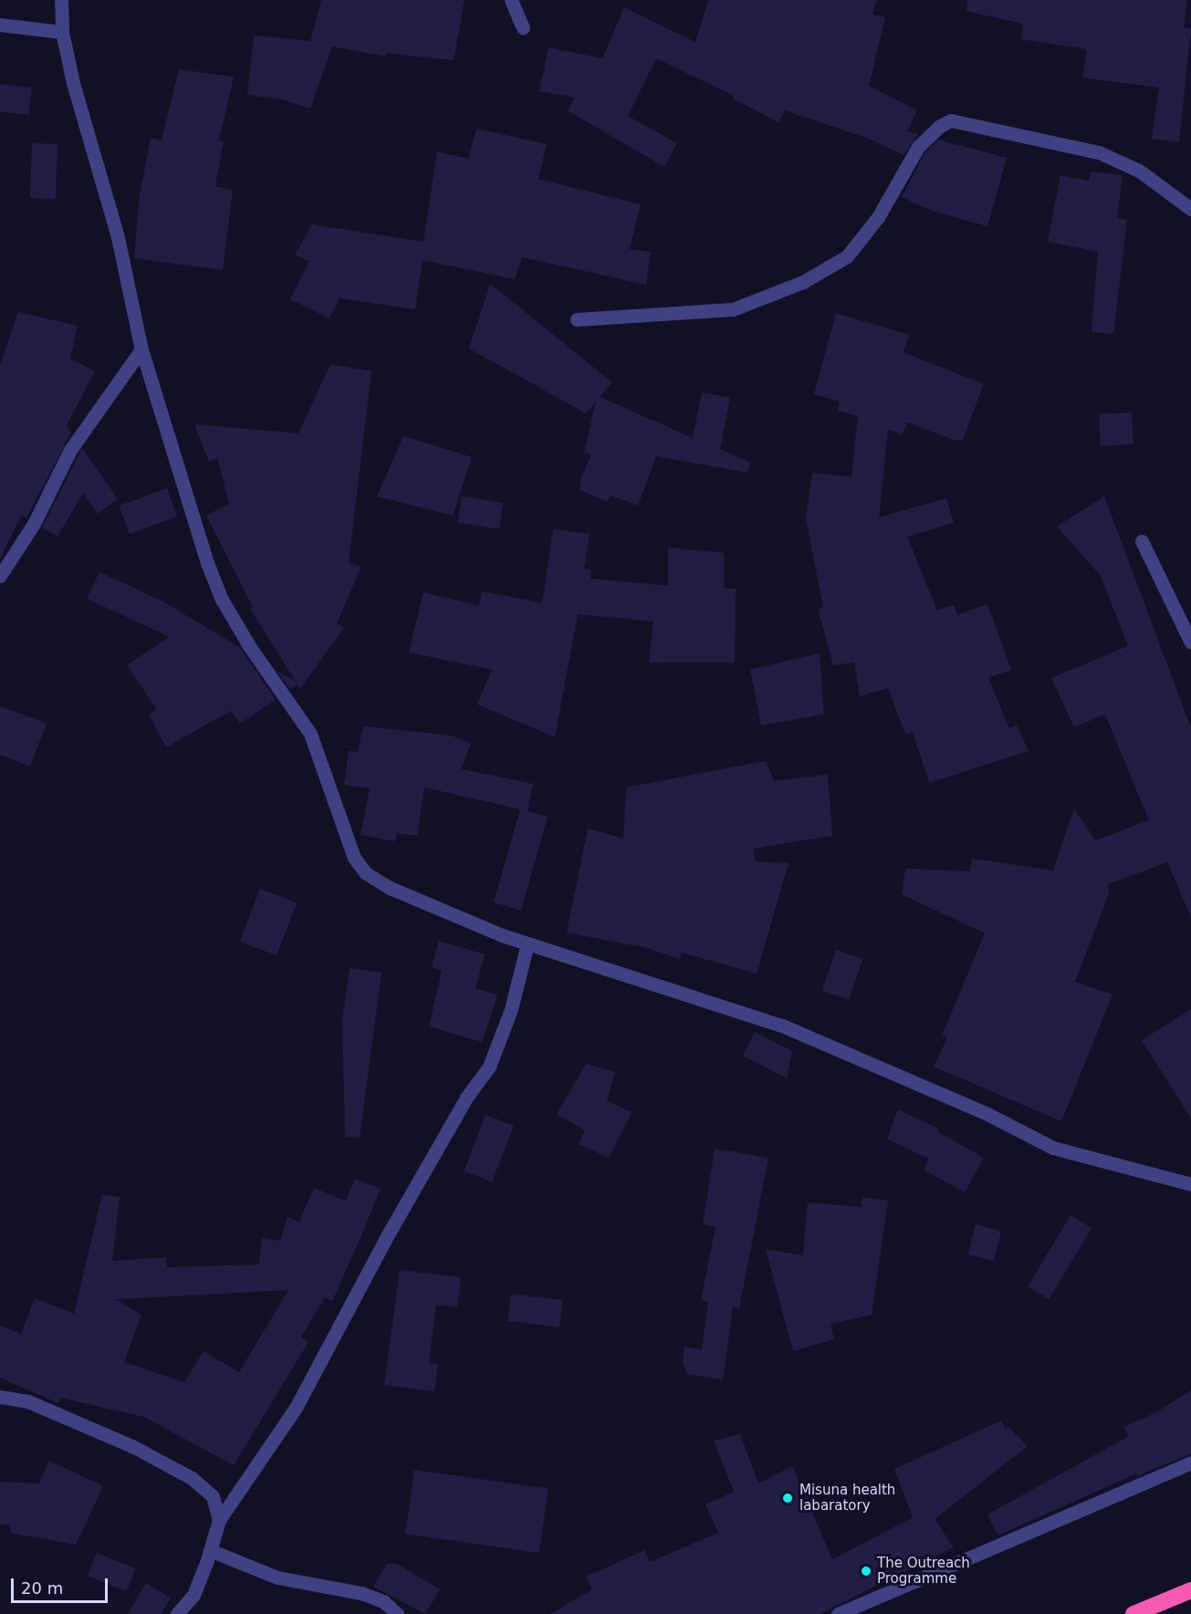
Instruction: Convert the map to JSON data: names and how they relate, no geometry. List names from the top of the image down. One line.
{"places":["Misuna health labaratory","The Outreach Programme"],"scale_bar":"20 m"}
